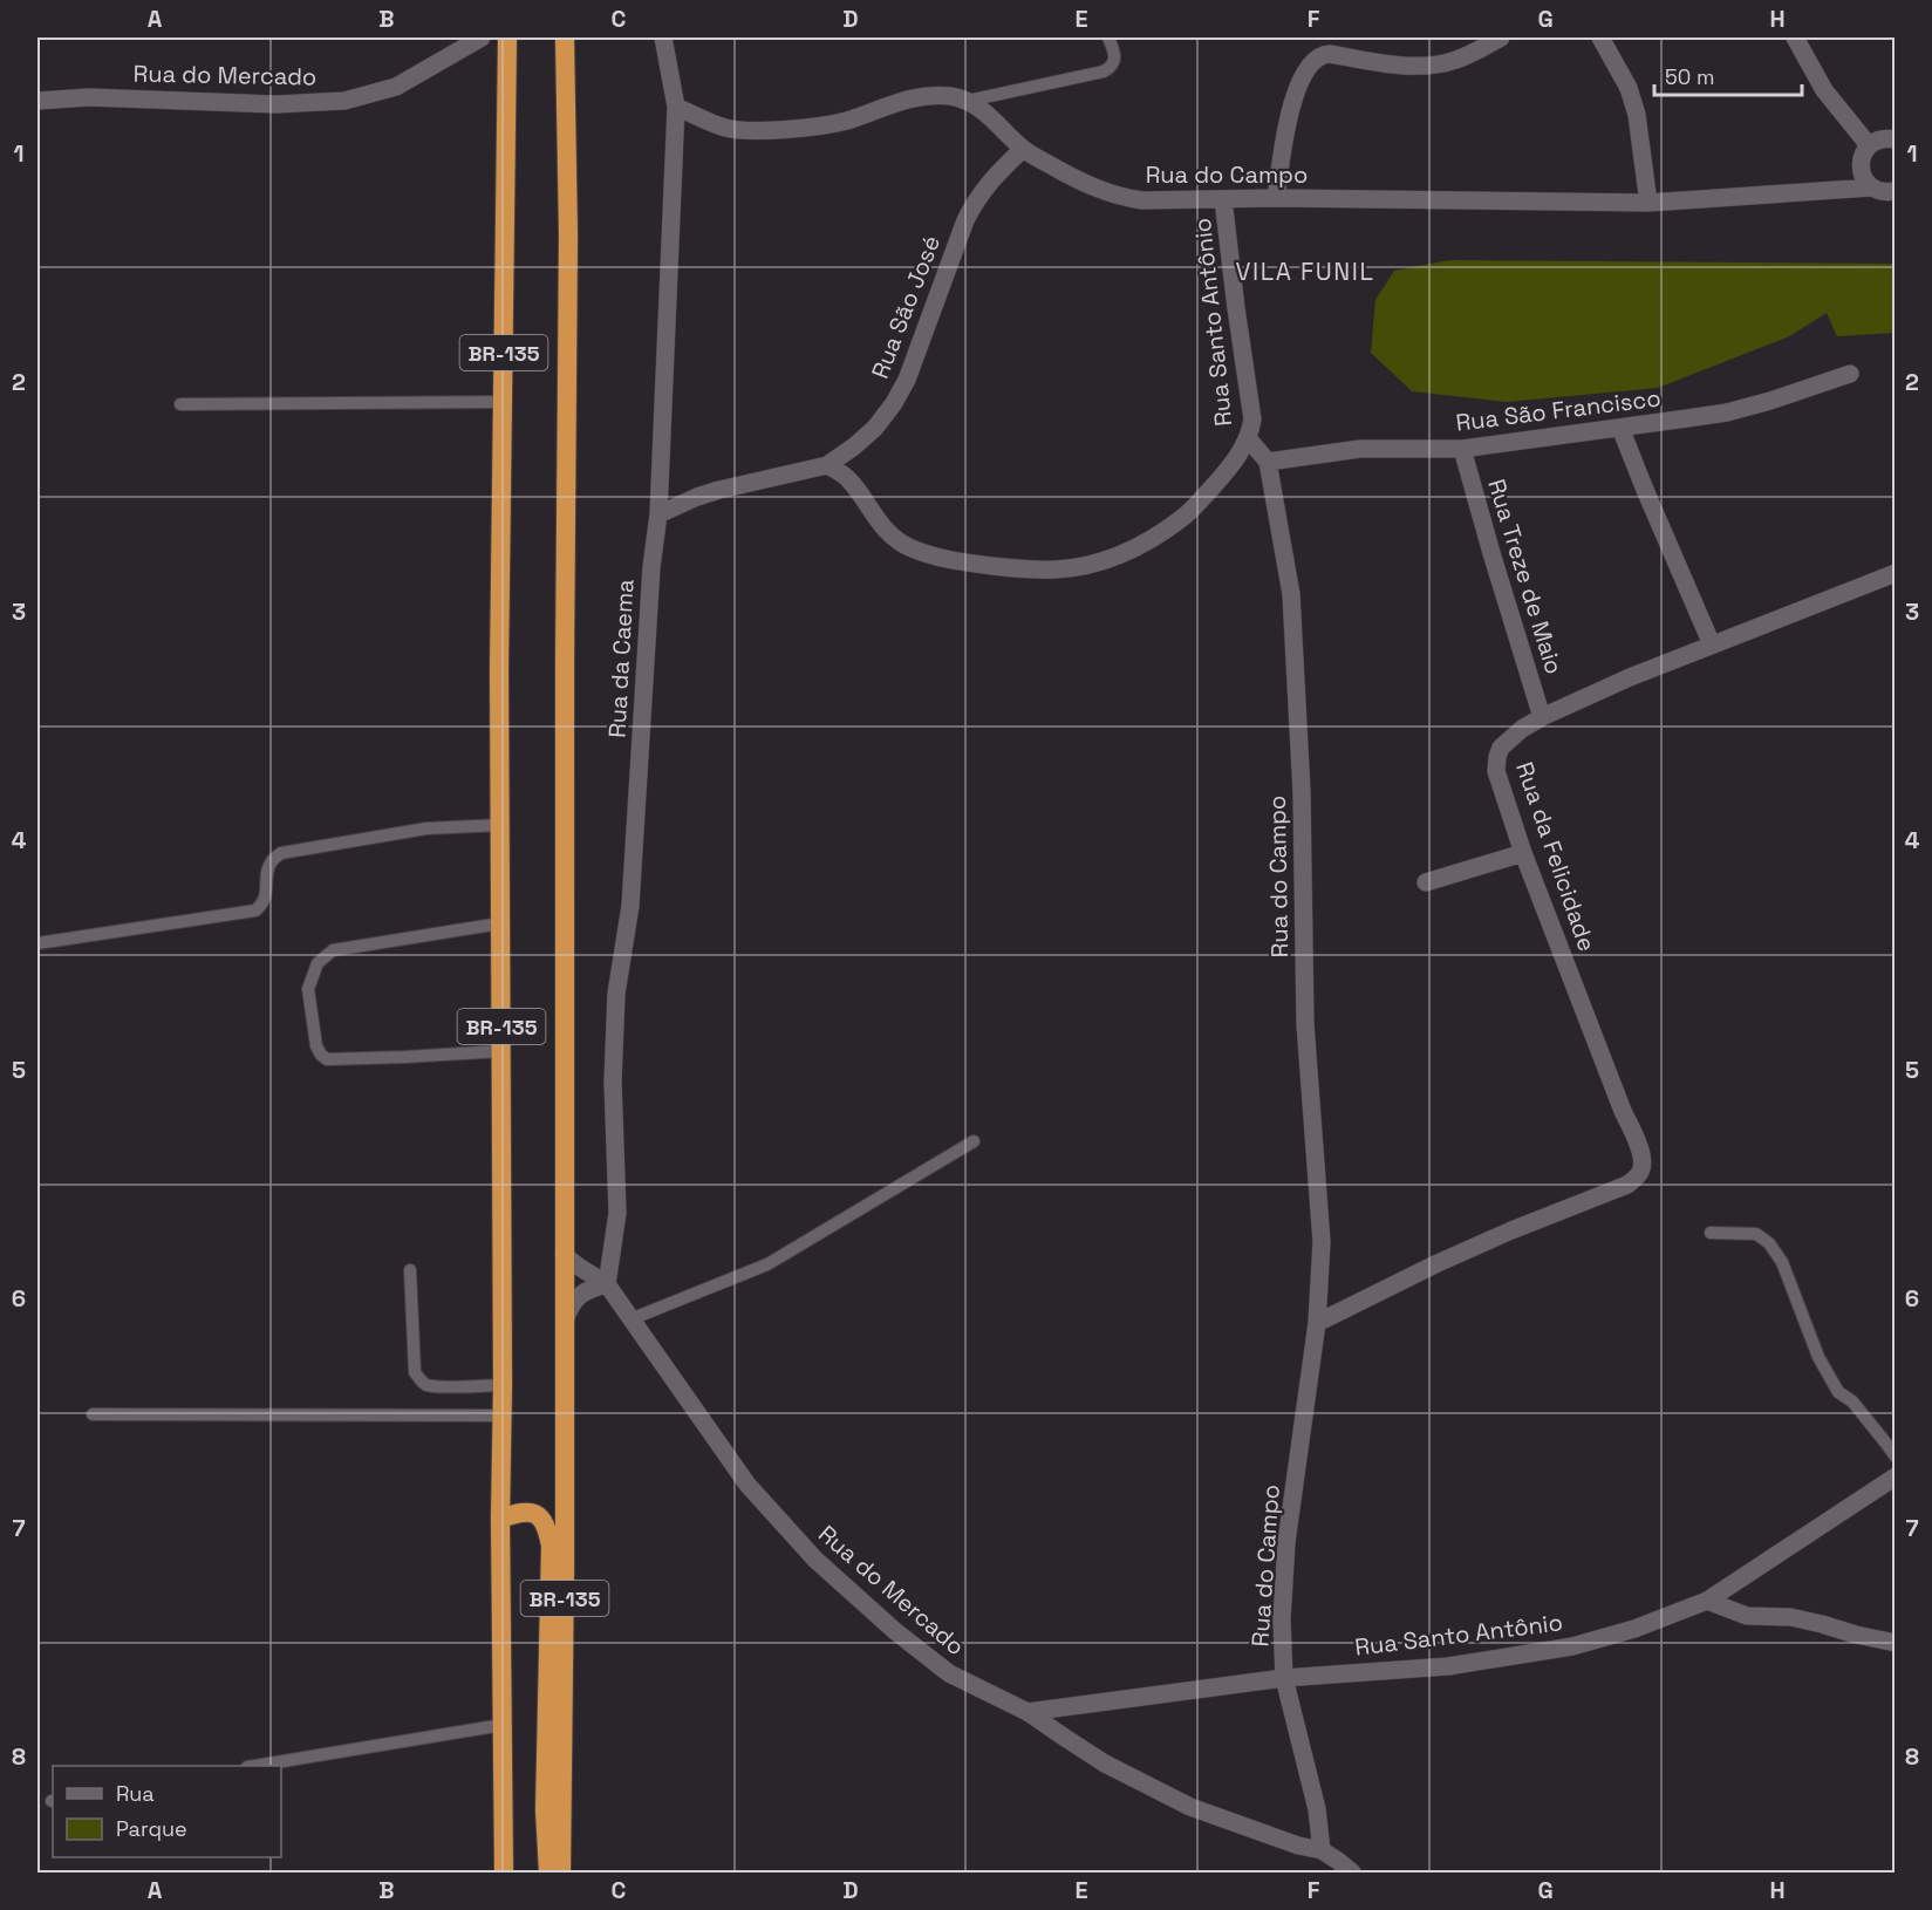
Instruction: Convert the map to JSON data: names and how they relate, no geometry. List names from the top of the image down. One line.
{"streets":{"highway":["BR-135"],"street":["Rua do Mercado","Rua do Campo","Rua São José","Rua Santo Antônio","Rua São Francisco","Rua Treze de Maio","Rua da Caema","Rua da Felicidade"]},"crossings":[["Rua do Mercado","Rua do Campo"],["Rua do Mercado","Rua Santo Antônio"],["Rua do Mercado","BR-135"],["Rua do Mercado","Rua da Caema"],["Rua do Campo","Rua São José"],["Rua do Campo","Rua Santo Antônio"],["Rua do Campo","Rua São Francisco"],["Rua do Campo","Rua da Caema"],["Rua do Campo","Rua da Felicidade"],["Rua São José","Rua da Caema"],["Rua São Francisco","Rua Treze de Maio"],["Rua Treze de Maio","Rua da Felicidade"]],"districts":["VILA FUNIL"],"legend":["Rua","Parque"],"scale_bar":"50 m","grid":{"columns":["A","B","C","D","E","F","G","H"],"rows":["1","2","3","4","5","6","7","8"]}}
